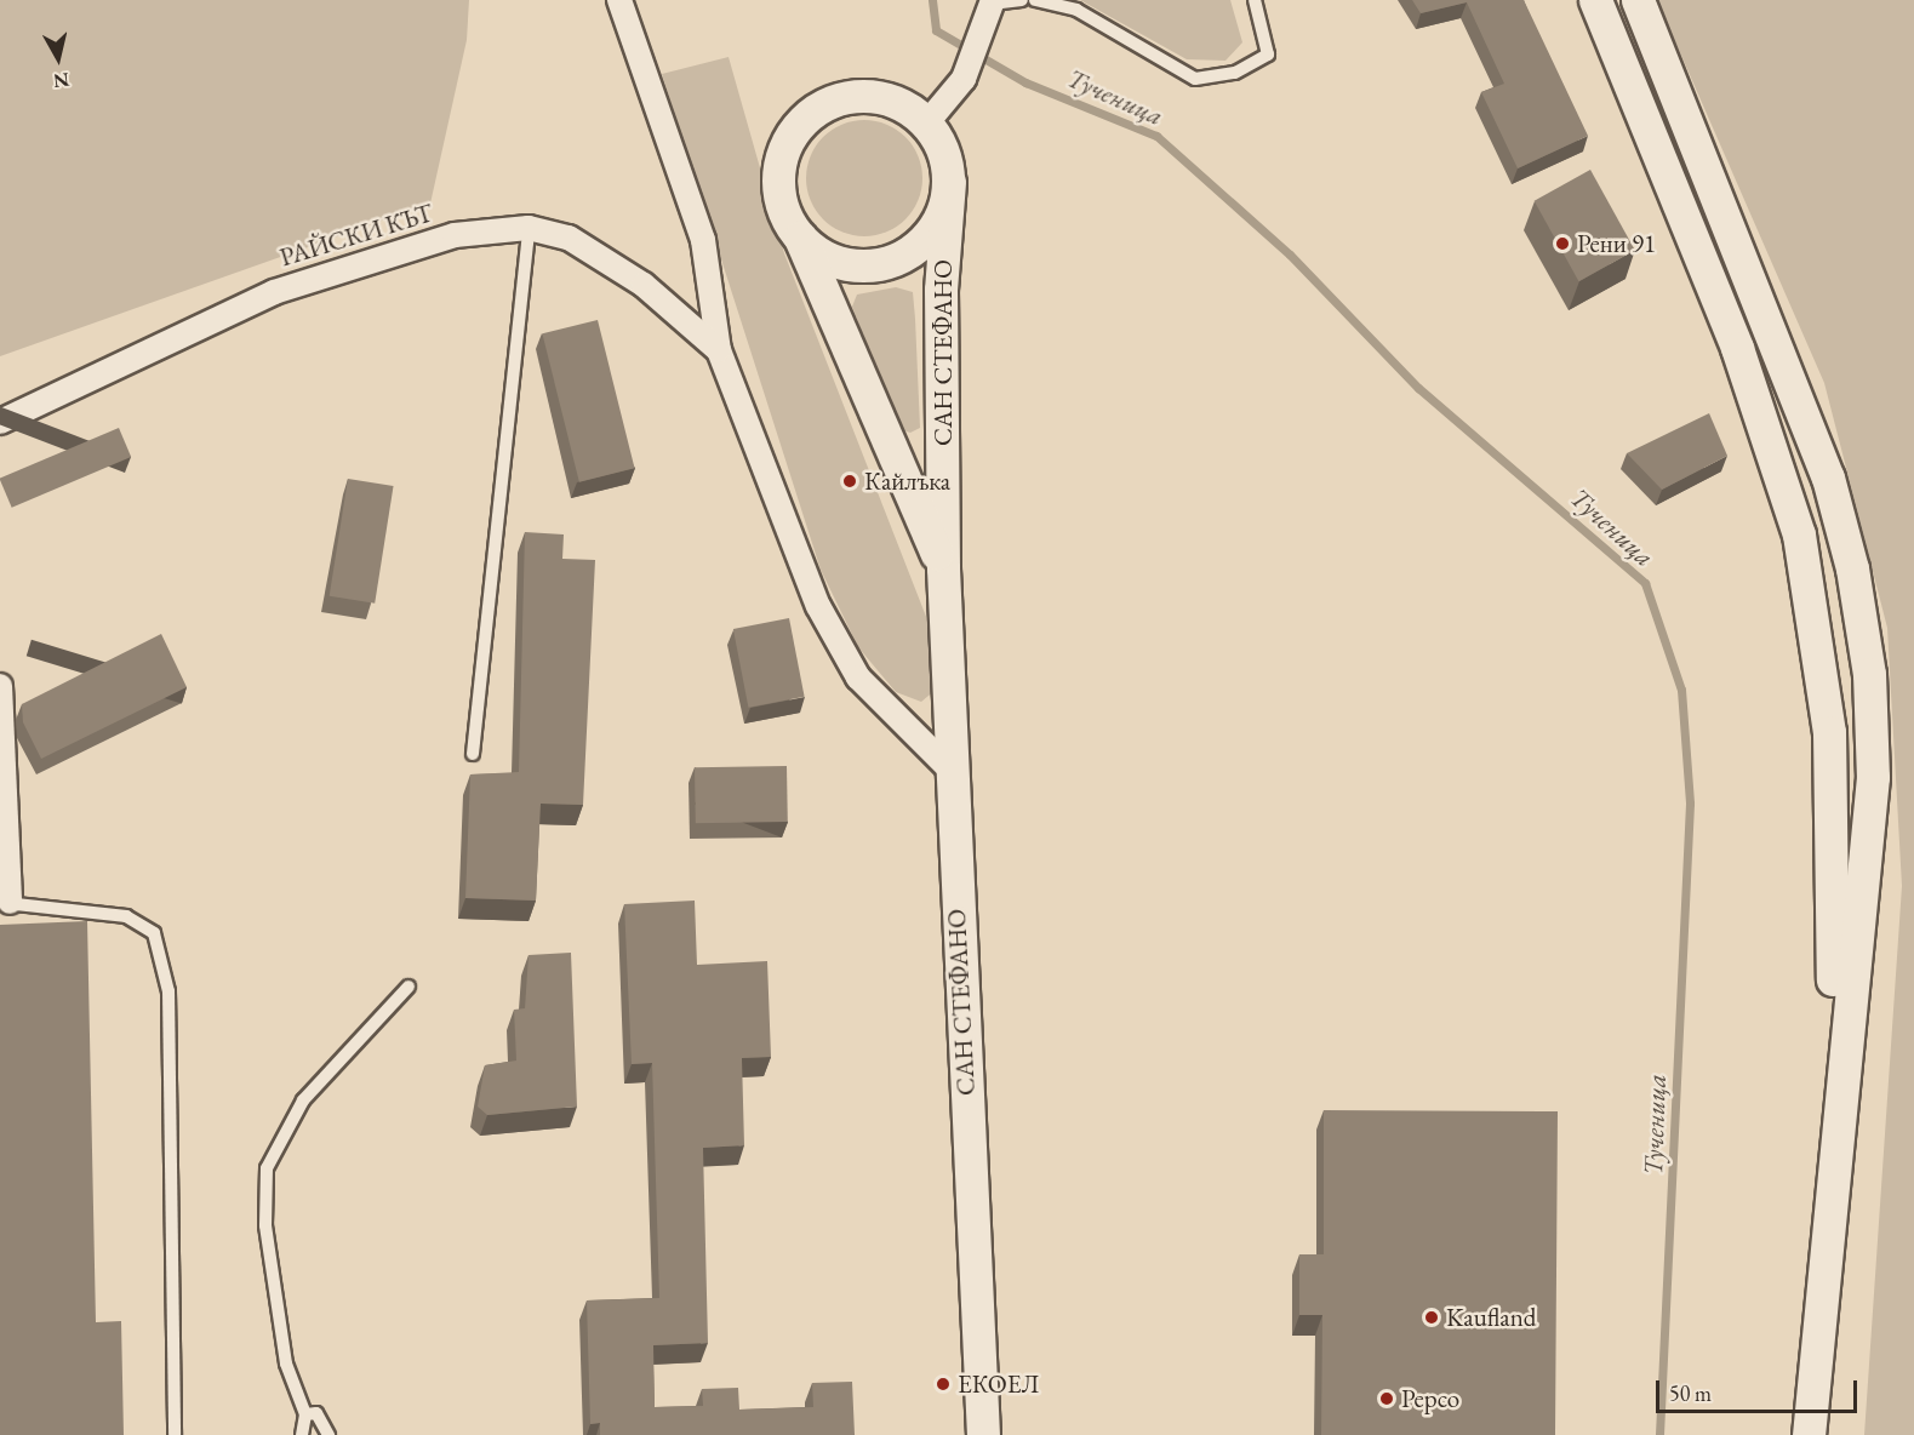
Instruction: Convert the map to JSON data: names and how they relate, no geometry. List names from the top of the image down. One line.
{"streets":{"main road":["САН СТЕФАНО"],"street":["РАЙСКИ КЪТ"]},"water":["Тученица"],"places":["Рени 91","Кайлъка","Kaufland","ЕКОЕЛ","Pepco"],"scale_bar":"50 m","north":"bottom"}
